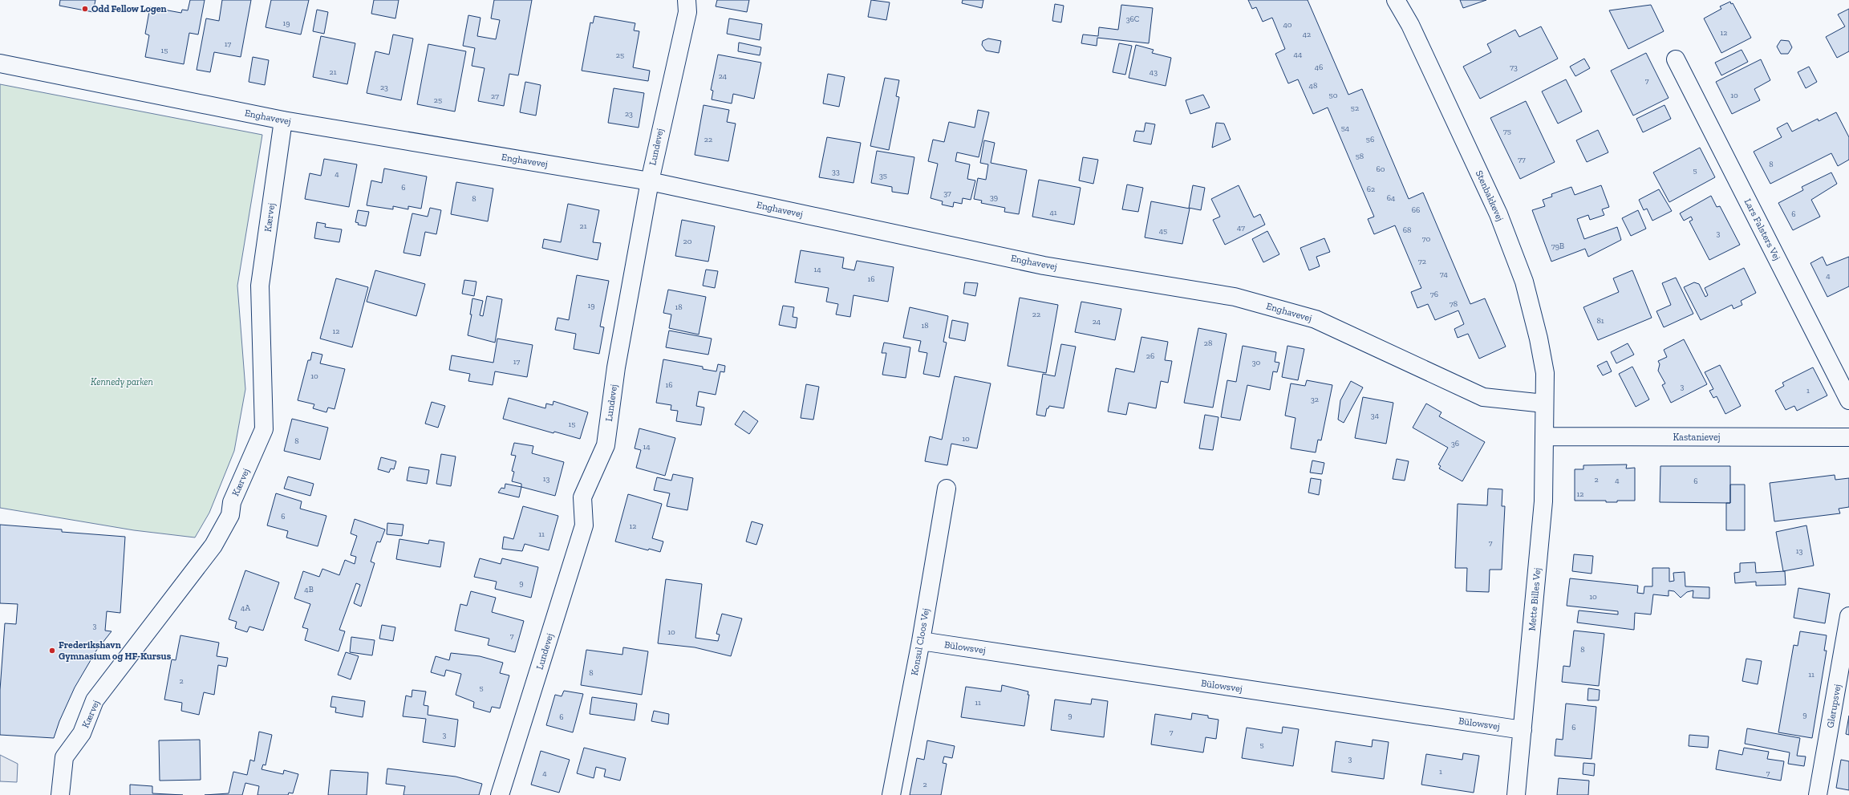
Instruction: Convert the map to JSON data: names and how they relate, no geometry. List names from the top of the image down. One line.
{"streets":{"street":["Enghavevej","Lundevej","Stenbakkevej","Kærvej","Lars Falsters Vej","Kastanievej","Mette Billes Vej","Konsul Cloos Vej","Bülowsvej","Glerupsvej"]},"crossings":[["Enghavevej","Lundevej"],["Enghavevej","Stenbakkevej"],["Enghavevej","Kærvej"],["Enghavevej","Mette Billes Vej"],["Stenbakkevej","Mette Billes Vej"],["Kastanievej","Mette Billes Vej"],["Mette Billes Vej","Bülowsvej"],["Konsul Cloos Vej","Bülowsvej"]],"parks":["Kennedy parken"],"places":["Odd Fellow Logen","Frederikshavn Gymnasium og HF-Kursus"],"house_numbers":["36C","19","40","12","42","17","15","44","25","46","73","21","43","24","7","48","23","50","10","27","25","52","23","54","75","22","56","58","77","8","60","5","33","4","35","6","62","37","39","64","8","66","41","6","21","47","68","45","3","70","20","79B","72","14","74","4","16","76","78","19","18","22","81","24","18","12","28","26","17","30","10","16","3","1","32","34","15","10","8","36","14","13","2","4","6","12","6","12","11","7","13","9","4B","10","4A","3","10","7","8","8","11","2","5","11","9","9","6","6","7","3","5","3","1","4","7","2"]}
